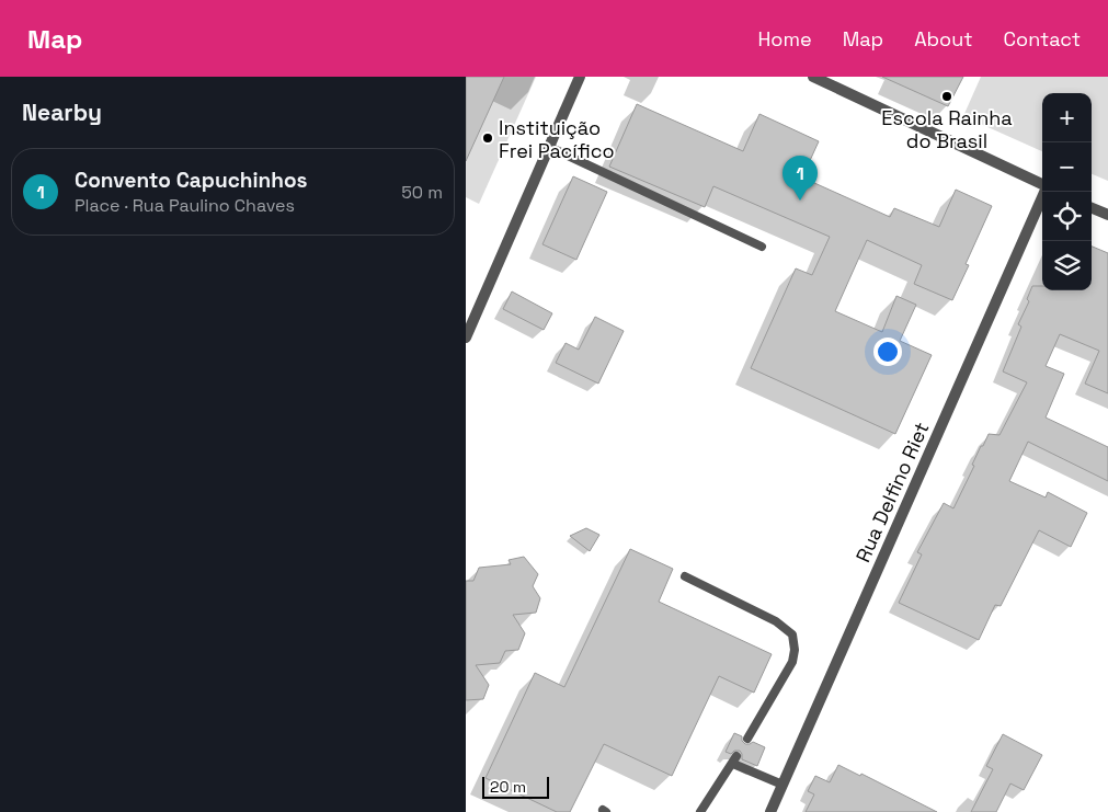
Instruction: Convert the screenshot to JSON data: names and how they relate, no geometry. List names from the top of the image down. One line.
{"streets":{"street":["Rua Delfino Riet"]},"places":["Escola Rainha do Brasil","Instituição Frei Pacífico"],"scale_bar":"20 m","page":{"header":"Map","nav":["Home","Map","About","Contact"],"heading":"Nearby","map_buttons":["+","−"],"list":[{"mark":"1","name":"Convento Capuchinhos","note":"Place · Rua Paulino Chaves","value":"50 m"}],"pins":"1","scale":"20 m"}}
